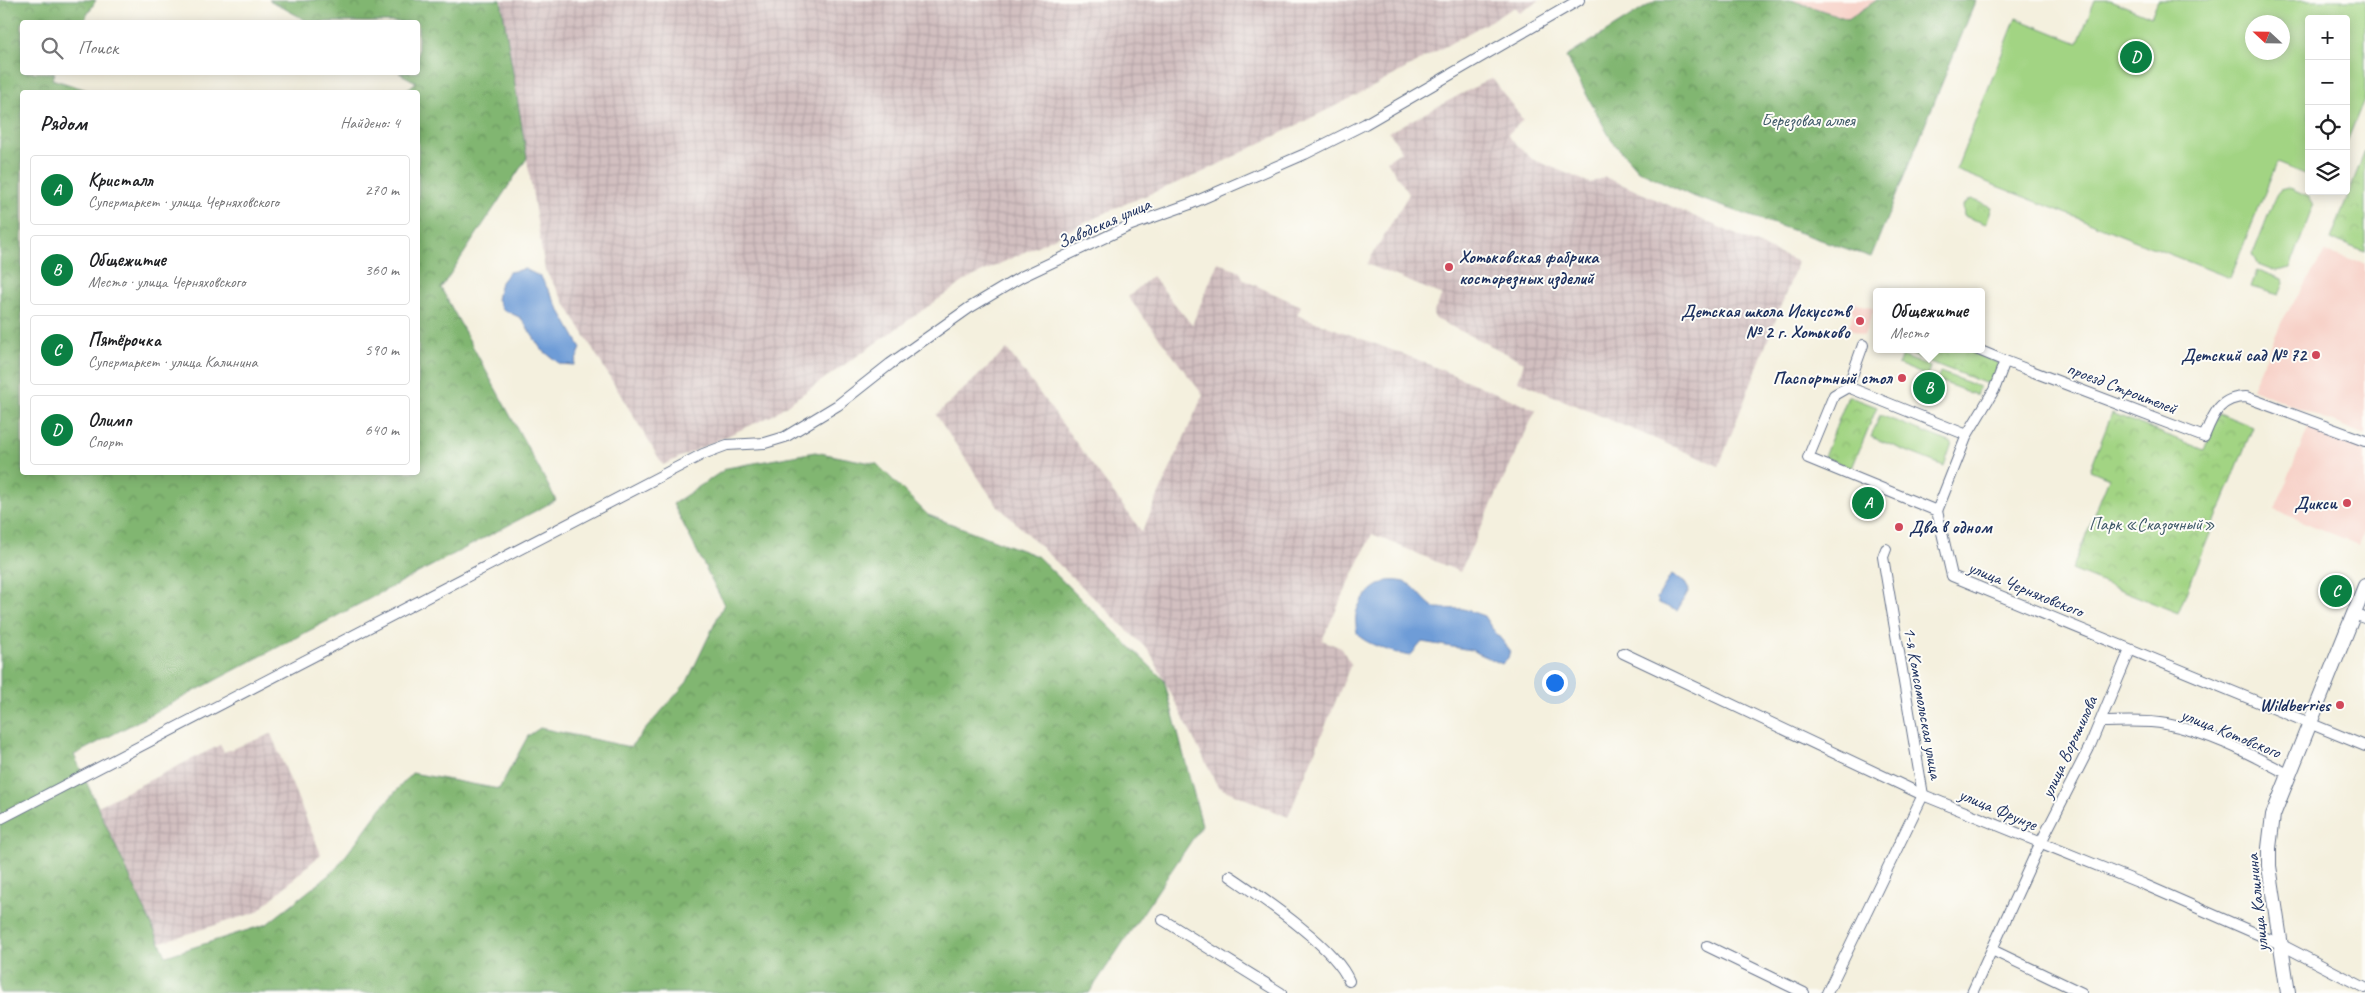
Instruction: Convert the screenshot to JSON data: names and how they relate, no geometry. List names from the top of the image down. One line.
{"streets":{"street":["Заводская улица","проезд Строителей","улица Черняховского","1-я Комсомольская улица","улица Котовского","улица Ворошилова","улица Фрунзе","улица Калинина"]},"crossings":[["улица Черняховского","улица Ворошилова"],["улица Черняховского","улица Калинина"],["1-я Комсомольская улица","улица Фрунзе"],["улица Котовского","улица Ворошилова"],["улица Котовского","улица Калинина"],["улица Ворошилова","улица Фрунзе"],["улица Фрунзе","улица Калинина"]],"parks":["Березовая аллея","Парк «Сказочный»"],"places":["Хотьковская фабрика косторезных изделий","Детская школа Искусств № 2 г. Хотьково","Детский сад № 72","Паспортный стол","Дикси","Два в одном","Wildberries"],"north":"left","page":{"map_buttons":["+","−"],"search":"Поиск","pins":["D","B","A","C"],"heading":["Рядом","Найдено: 4"],"list":[{"mark":"A","name":"Кристалл","note":"Супермаркет · улица Черняховского","value":"270 m"},{"mark":"B","name":"Общежитие","note":"Место · улица Черняховского","value":"360 m"},{"mark":"C","name":"Пятёрочка","note":"Супермаркет · улица Калинина","value":"590 m"},{"mark":"D","name":"Олимп","note":"Спорт","value":"640 m"}],"popup":["Общежитие","Место"]}}
